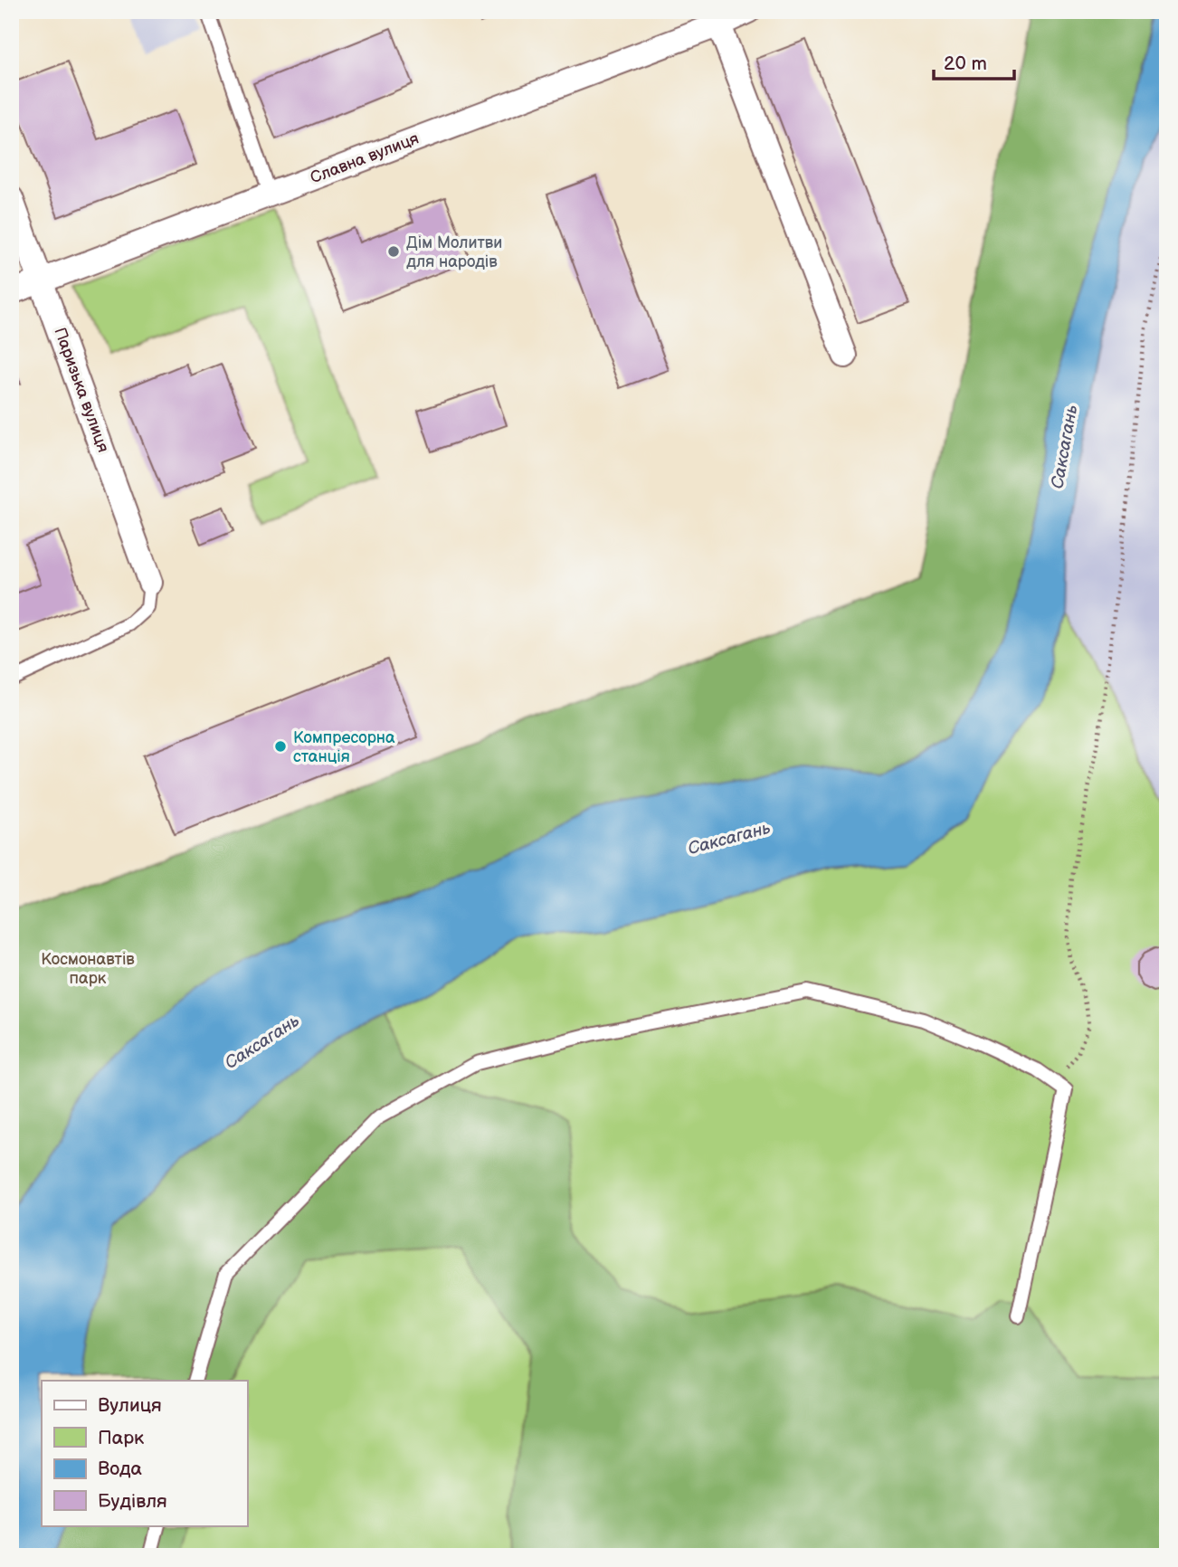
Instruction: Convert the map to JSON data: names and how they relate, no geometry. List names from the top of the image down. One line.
{"streets":{"street":["Славна вулиця","Паризька вулиця"]},"crossings":[["Славна вулиця","Паризька вулиця"]],"water":["Саксагань"],"parks":["Космонавтів парк"],"places":["Дім Молитви для народів","Компресорна станція"],"legend":["Вулиця","Парк","Вода","Будівля"],"scale_bar":"20 m"}
